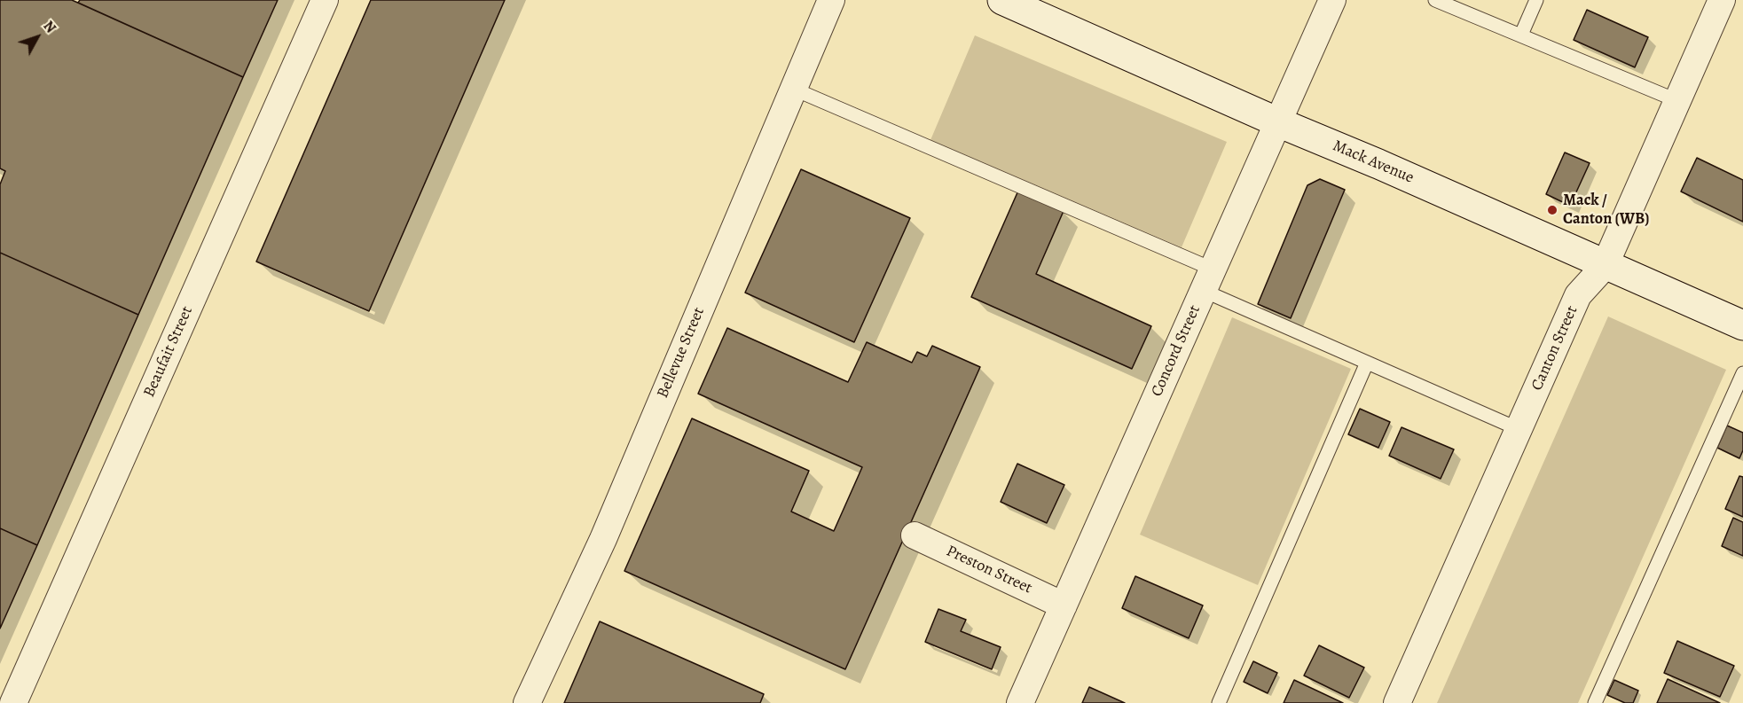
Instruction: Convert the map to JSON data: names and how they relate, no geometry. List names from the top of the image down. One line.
{"streets":{"main road":["Mack Avenue"],"street":["Canton Street","Concord Street","Beaufait Street","Bellevue Street","Preston Street"]},"crossings":[["Mack Avenue","Canton Street"],["Mack Avenue","Concord Street"],["Concord Street","Preston Street"]],"places":["Mack / Canton (WB)"],"north":"top right"}
